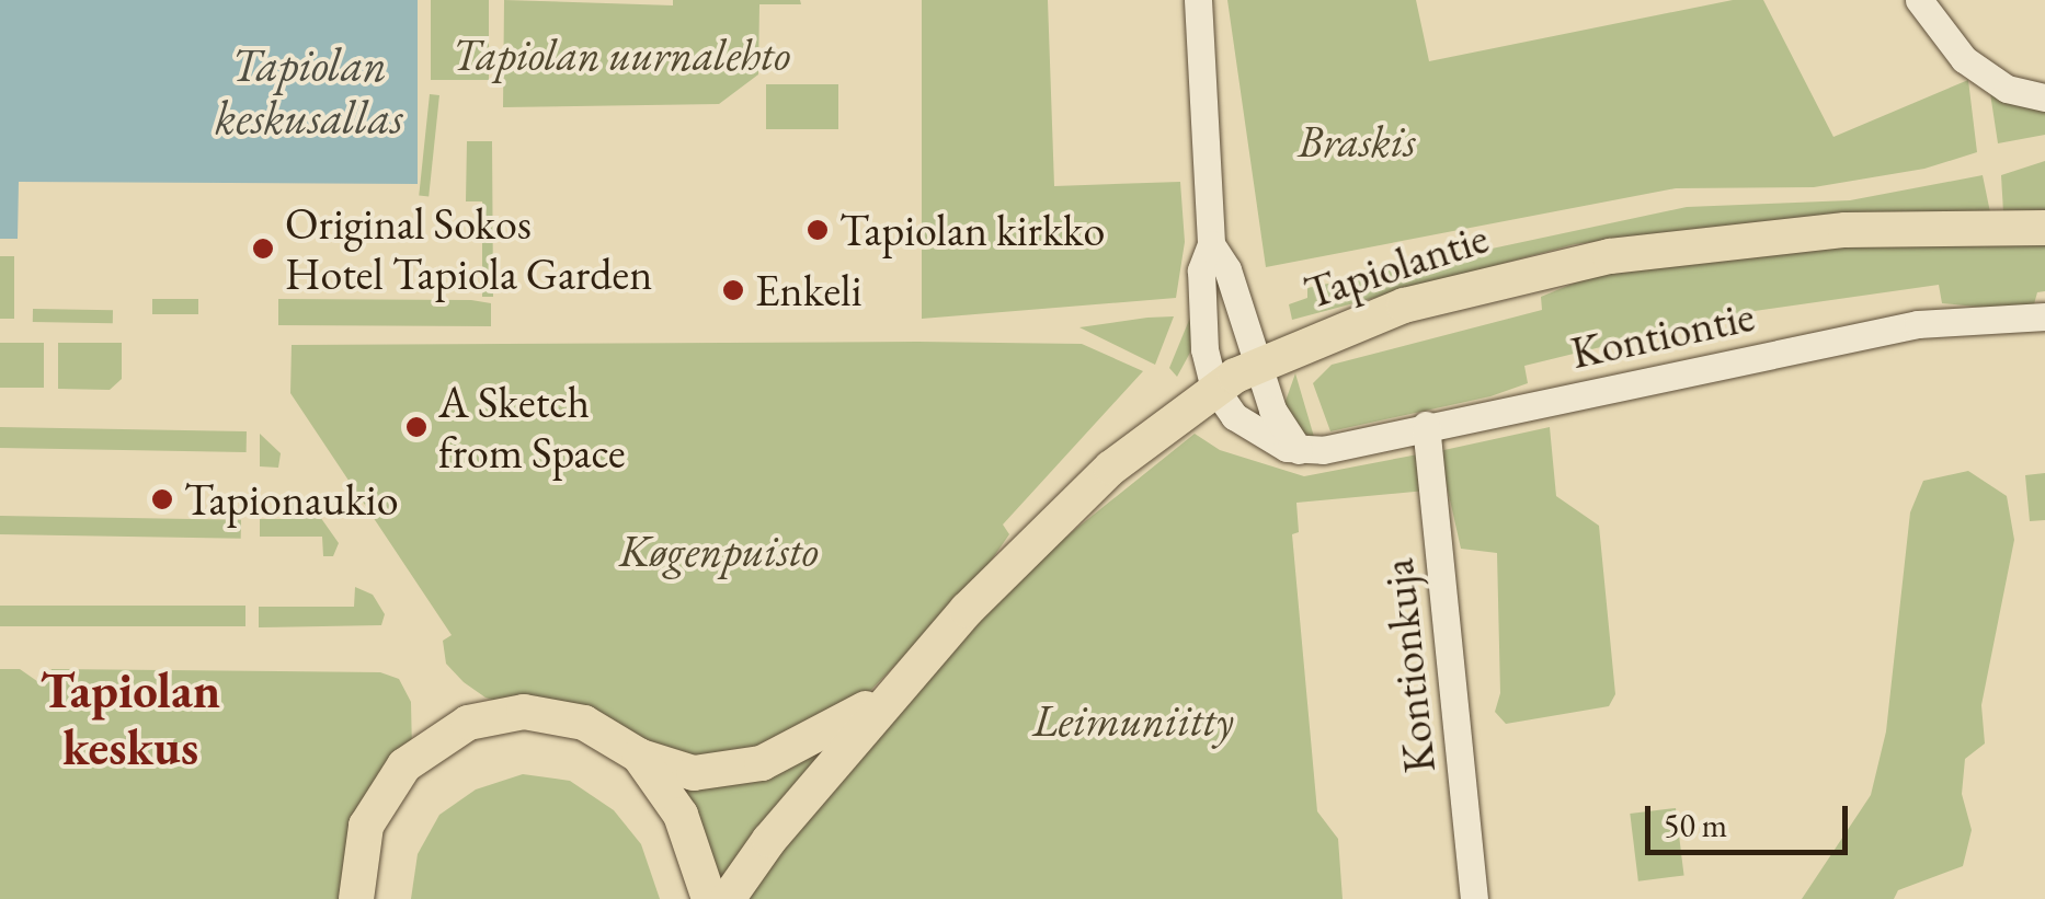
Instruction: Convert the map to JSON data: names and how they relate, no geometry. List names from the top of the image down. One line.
{"streets":{"main road":["Tapiolantie"],"street":["Kontiontie","Kontionkuja"]},"crossings":[["Kontiontie","Kontionkuja"]],"districts":["Tapiolan keskus"],"water":["Tapiolan keskusallas"],"parks":["Tapiolan uurnalehto","Braskis","Køgenpuisto","Leimuniitty"],"places":["Tapiolan kirkko","Original Sokos Hotel Tapiola Garden","Enkeli","A Sketch from Space","Tapionaukio"],"scale_bar":"50 m"}
